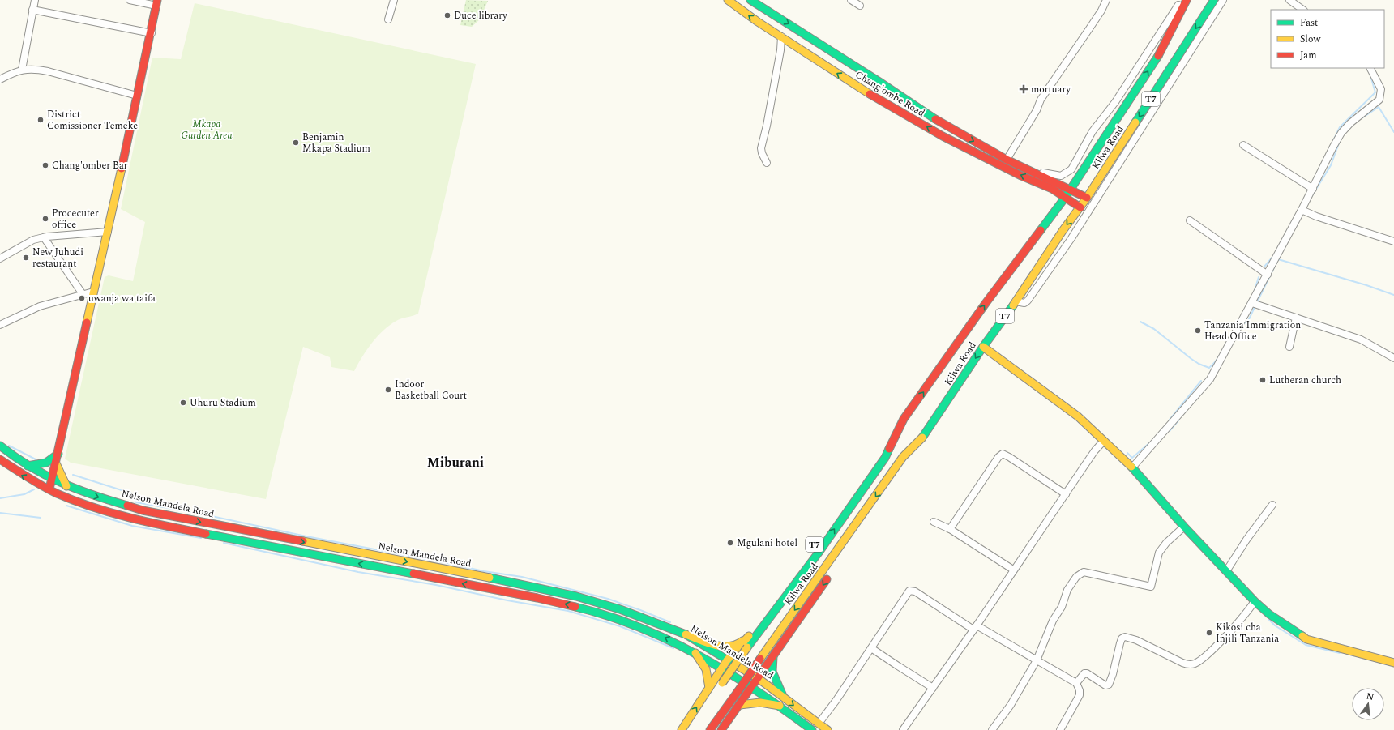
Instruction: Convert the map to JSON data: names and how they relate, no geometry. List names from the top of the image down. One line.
{"streets":{"main road":["Chang'ombe Road","T7","Kilwa Road","Nelson Mandela Road"]},"crossings":[["Chang'ombe Road","Kilwa Road"],["T7","Kilwa Road"]],"districts":["Miburani"],"parks":["Mkapa Garden Area"],"places":{"other":["Duce library","District Comissioner Temeke","Benjamin Mkapa Stadium","Chang'omber Bar","Procecuter office","New Juhudi restaurant","uwanja wa taifa","Tanzania Immigration Head Office","Lutheran church","Indoor Basketball Court","Uhuru Stadium","Mgulani hotel","Kikosi cha Injili Tanzania"],"health":["mortuary"]},"legend":["Fast","Slow","Jam"],"north":"top"}
